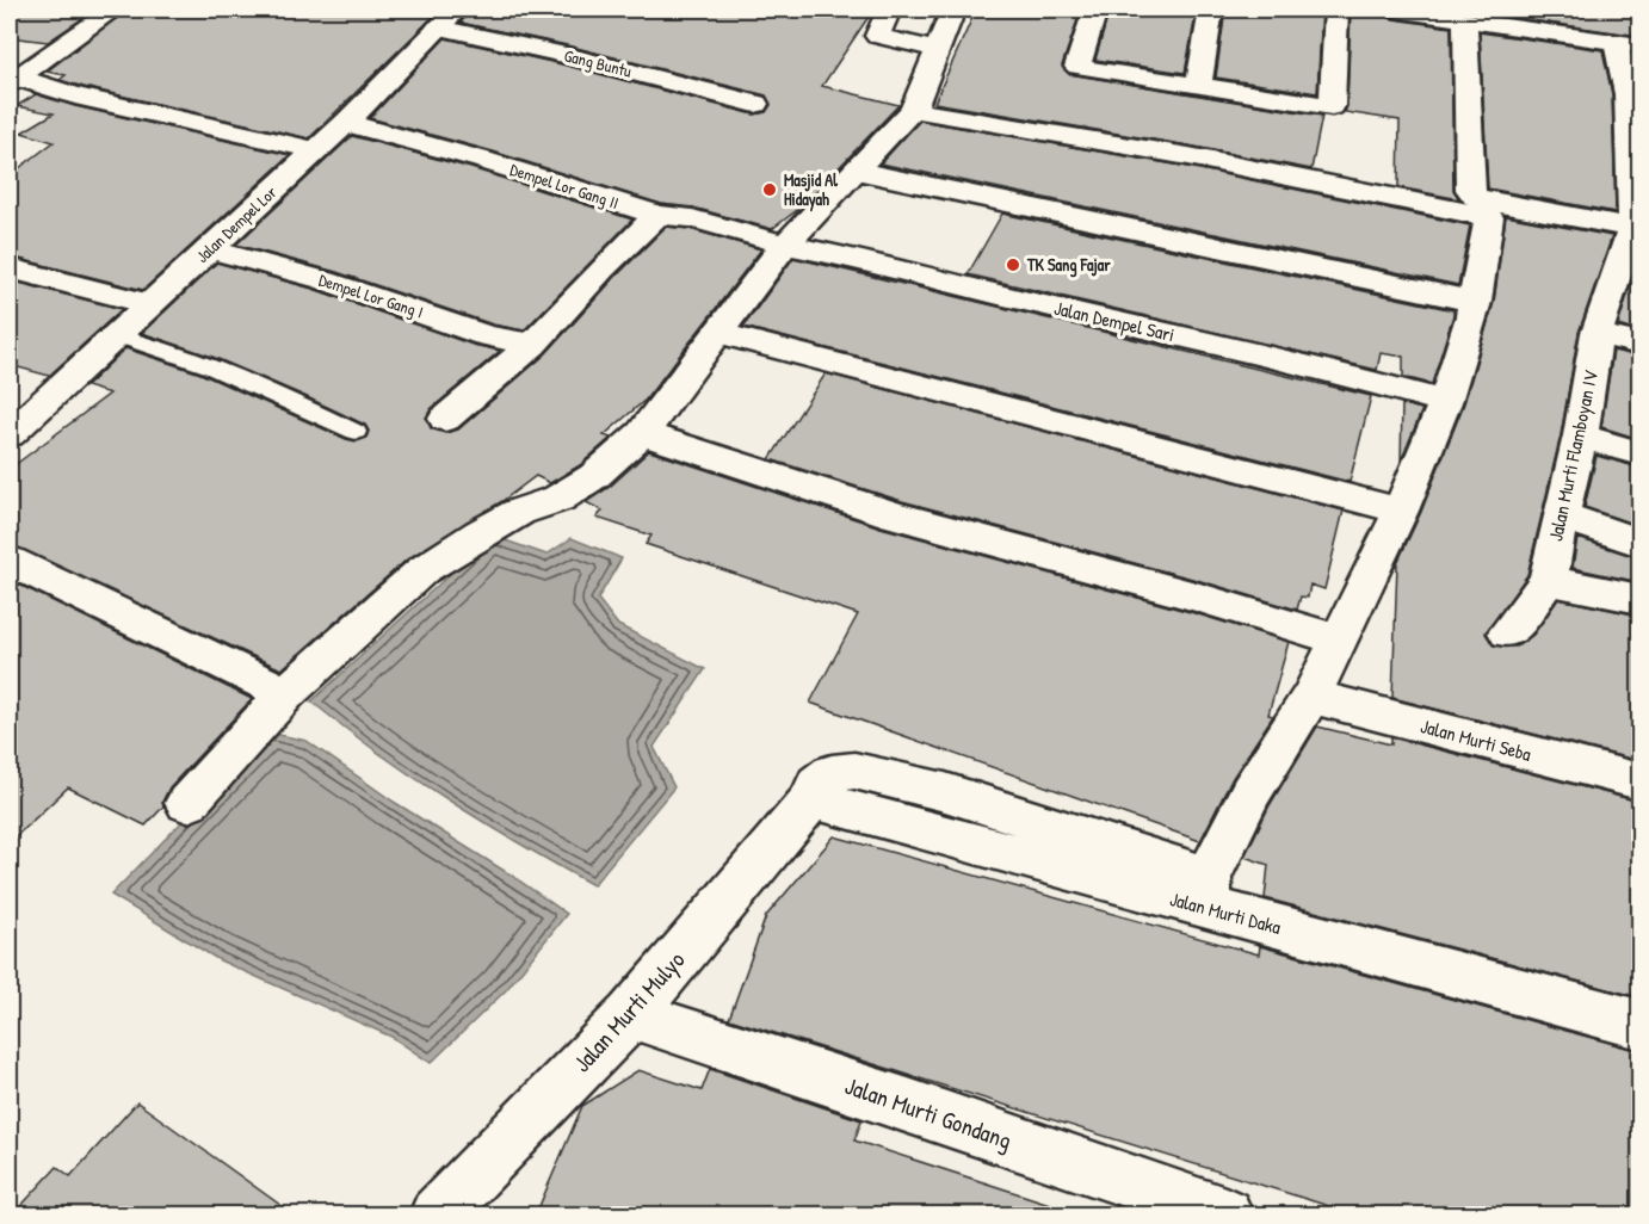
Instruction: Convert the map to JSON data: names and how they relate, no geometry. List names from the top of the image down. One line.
{"streets":{"street":["Gang Buntu","Dempel Lor Gang II","Jalan Dempel Lor","Dempel Lor Gang I","Jalan Dempel Sari","Jalan Murti Flamboyan IV","Jalan Murti Seba","Jalan Murti Daka","Jalan Murti Mulyo","Jalan Murti Gondang"]},"crossings":[["Gang Buntu","Jalan Dempel Lor"],["Dempel Lor Gang II","Jalan Dempel Lor"],["Dempel Lor Gang II","Jalan Dempel Sari"],["Jalan Dempel Lor","Dempel Lor Gang I"],["Jalan Murti Daka","Jalan Murti Mulyo"],["Jalan Murti Mulyo","Jalan Murti Gondang"]],"places":["Masjid Al Hidayah","TK Sang Fajar"]}
